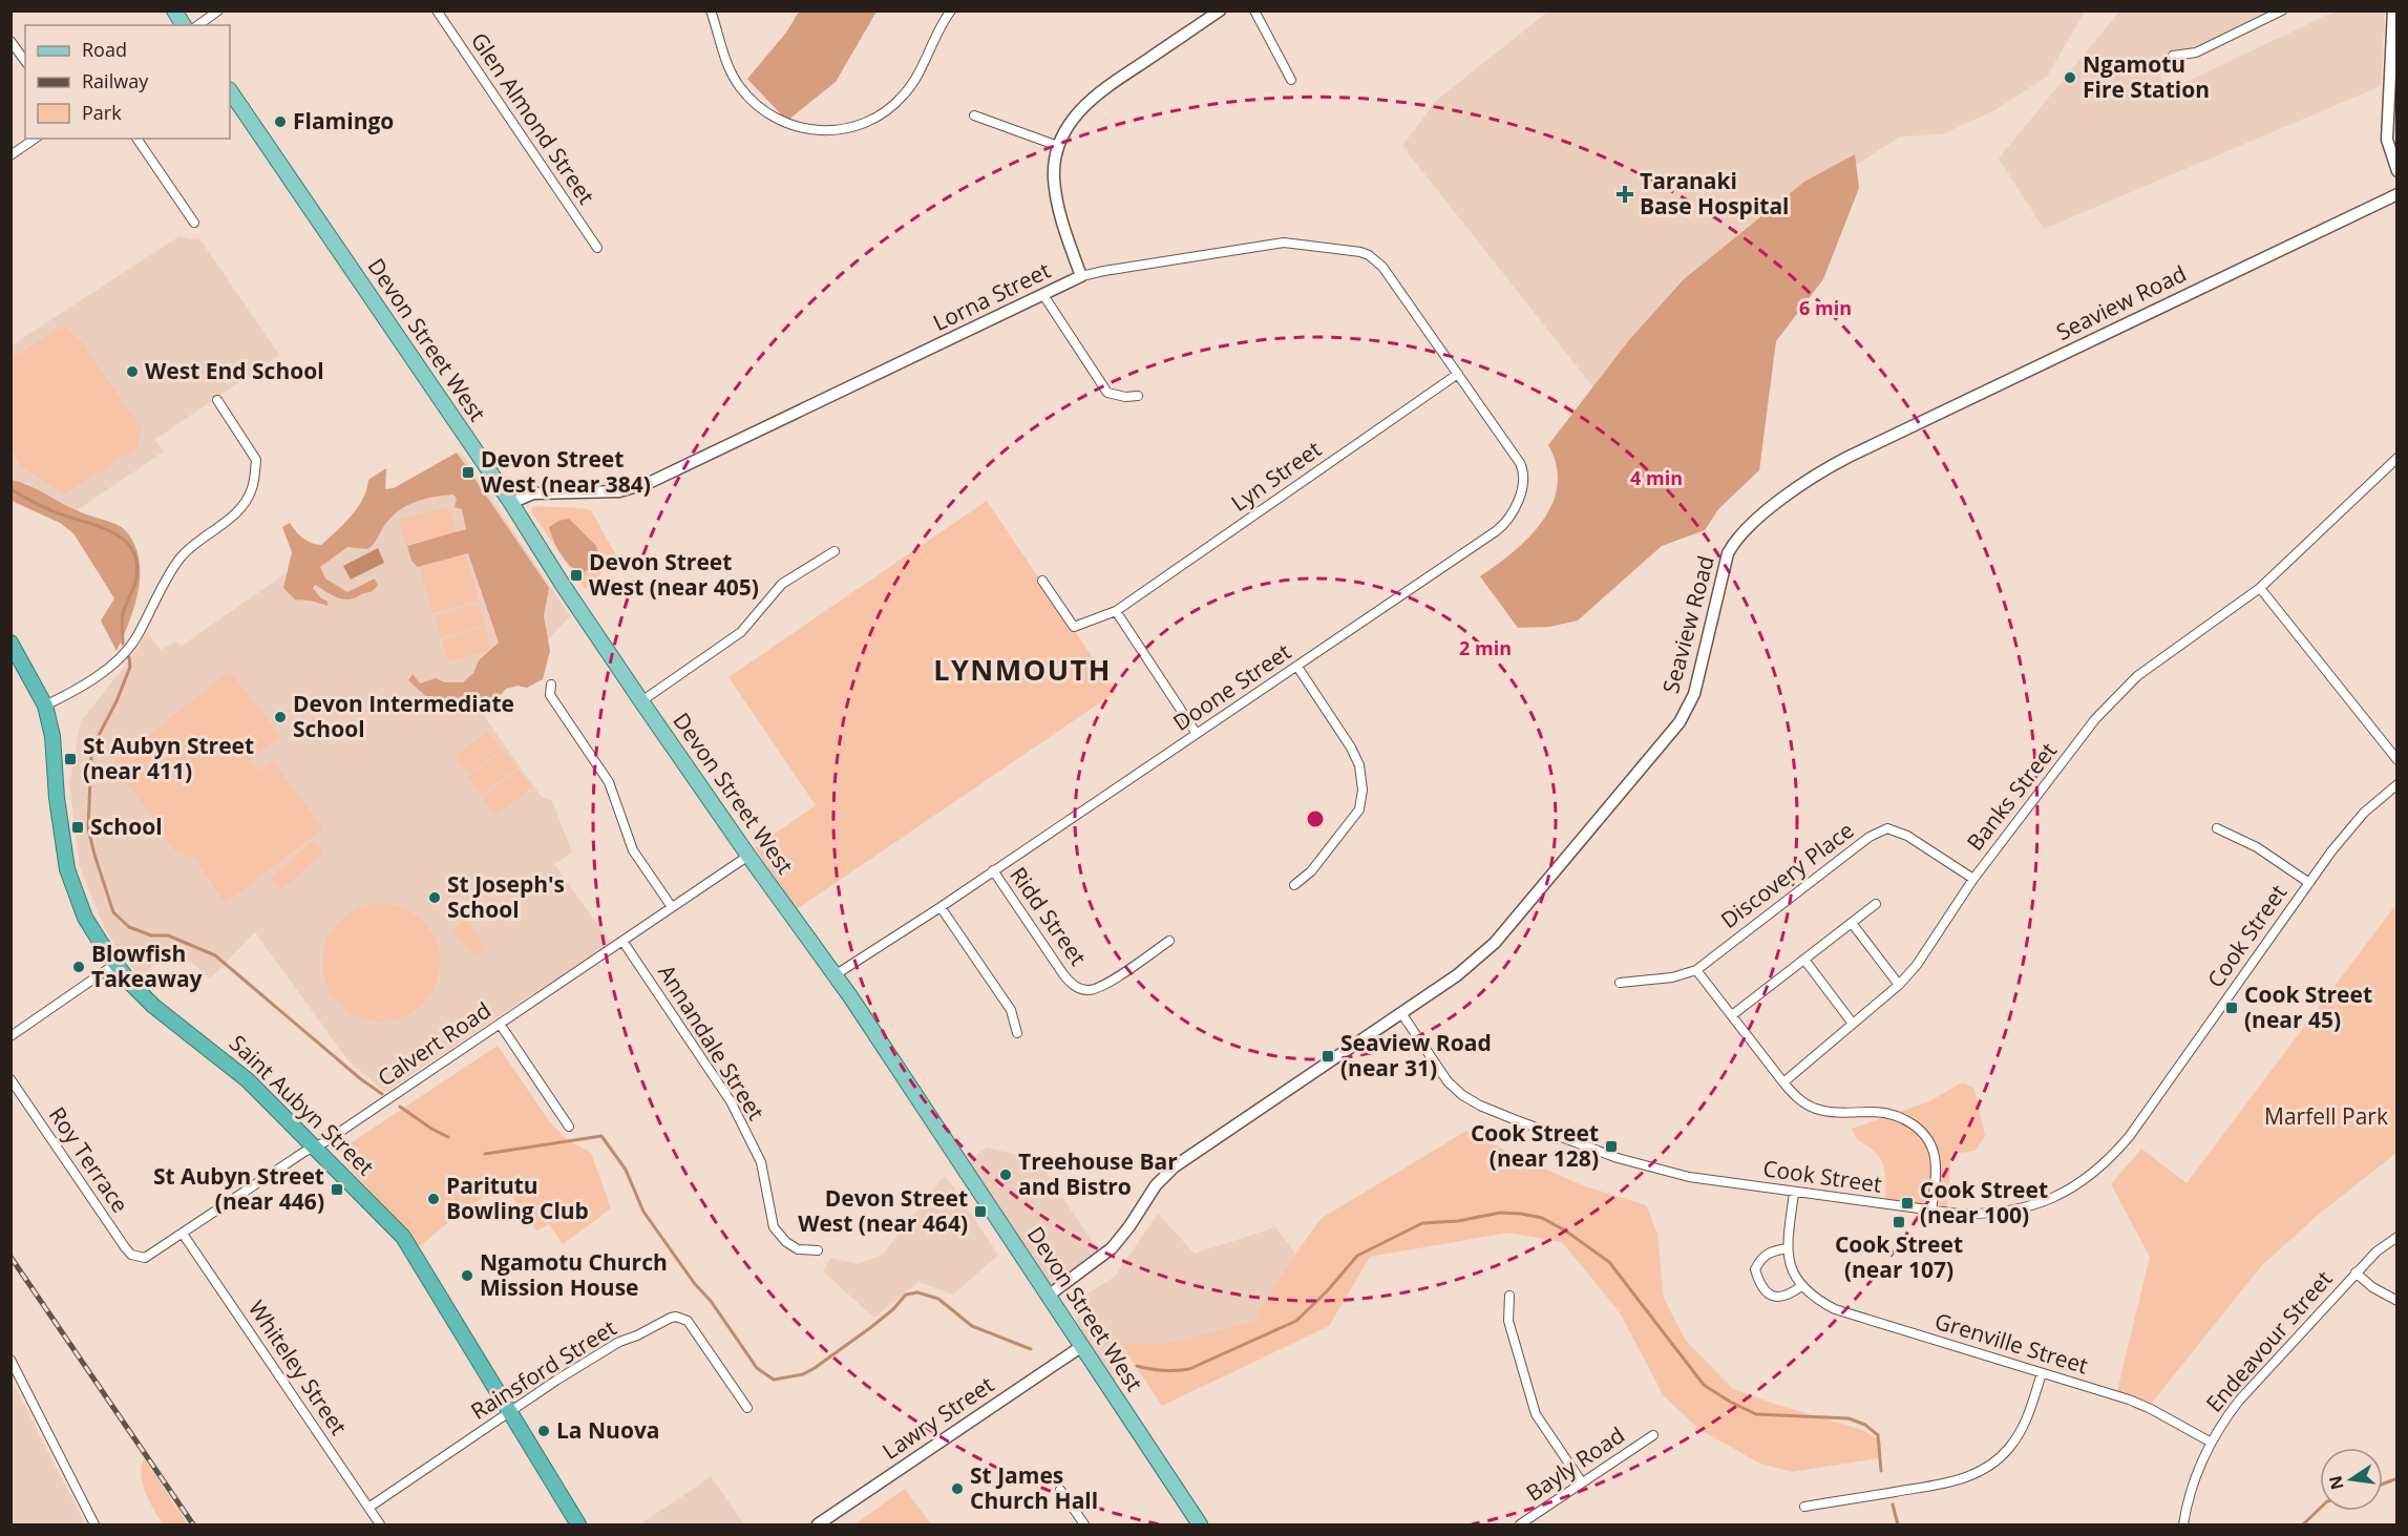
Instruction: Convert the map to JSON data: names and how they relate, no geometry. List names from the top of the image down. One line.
{"streets":{"highway":["Saint Aubyn Street"],"main road":["Devon Street West"],"street":["Glen Almond Street","Lorna Street","Seaview Road","Lyn Street","Doone Street","Banks Street","Discovery Place","Ridd Street","Cook Street","Annandale Street","Calvert Road","Roy Terrace","Endeavour Street","Grenville Street","Whiteley Street","Rainsford Street","Lawry Street","Bayly Road"]},"crossings":[["Lorna Street","Devon Street West"],["Lorna Street","Lyn Street"],["Lorna Street","Doone Street"],["Seaview Road","Devon Street West"],["Seaview Road","Cook Street"],["Devon Street West","Doone Street"],["Devon Street West","Calvert Road"],["Devon Street West","Lawry Street"],["Lyn Street","Doone Street"],["Doone Street","Ridd Street"],["Banks Street","Discovery Place"],["Annandale Street","Calvert Road"],["Calvert Road","Saint Aubyn Street"],["Calvert Road","Roy Terrace"],["Calvert Road","Whiteley Street"],["Saint Aubyn Street","Rainsford Street"],["Endeavour Street","Grenville Street"],["Whiteley Street","Rainsford Street"]],"districts":["LYNMOUTH"],"parks":["Marfell Park"],"places":{"other":["Ngamotu Fire Station","Flamingo","West End School","Devon Intermediate School","St Joseph's School","Blowfish Takeaway","Treehouse Bar and Bistro","Paritutu Bowling Club","Ngamotu Church Mission House","La Nuova","St James Church Hall"],"health":["Taranaki Base Hospital"],"transit":["Devon Street West (near 384)","Devon Street West (near 405)","St Aubyn Street (near 411)","School","Cook Street (near 45)","Seaview Road (near 31)","Cook Street (near 128)","St Aubyn Street (near 446)","Cook Street (near 100)","Devon Street West (near 464)","Cook Street (near 107)"]},"legend":["Road","Railway","Park"],"north":"left","rings":["6 min","4 min","2 min"]}
